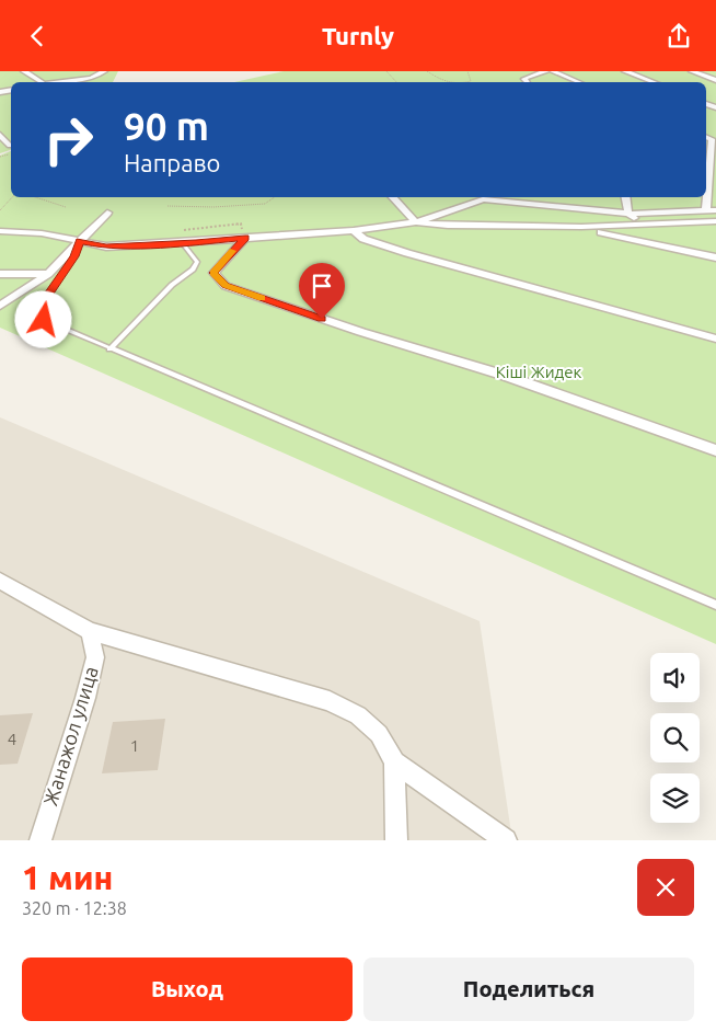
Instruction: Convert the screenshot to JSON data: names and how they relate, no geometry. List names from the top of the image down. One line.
{"streets":{"street":["Жанажол улица"]},"parks":["Кіші Жидек"],"house_numbers":["4","1"],"page":{"header":"Turnly","turn":["90 m","Направо"],"heading":["1 мин","320 m · 12:38"],"buttons":["Выход","Поделиться"]}}
